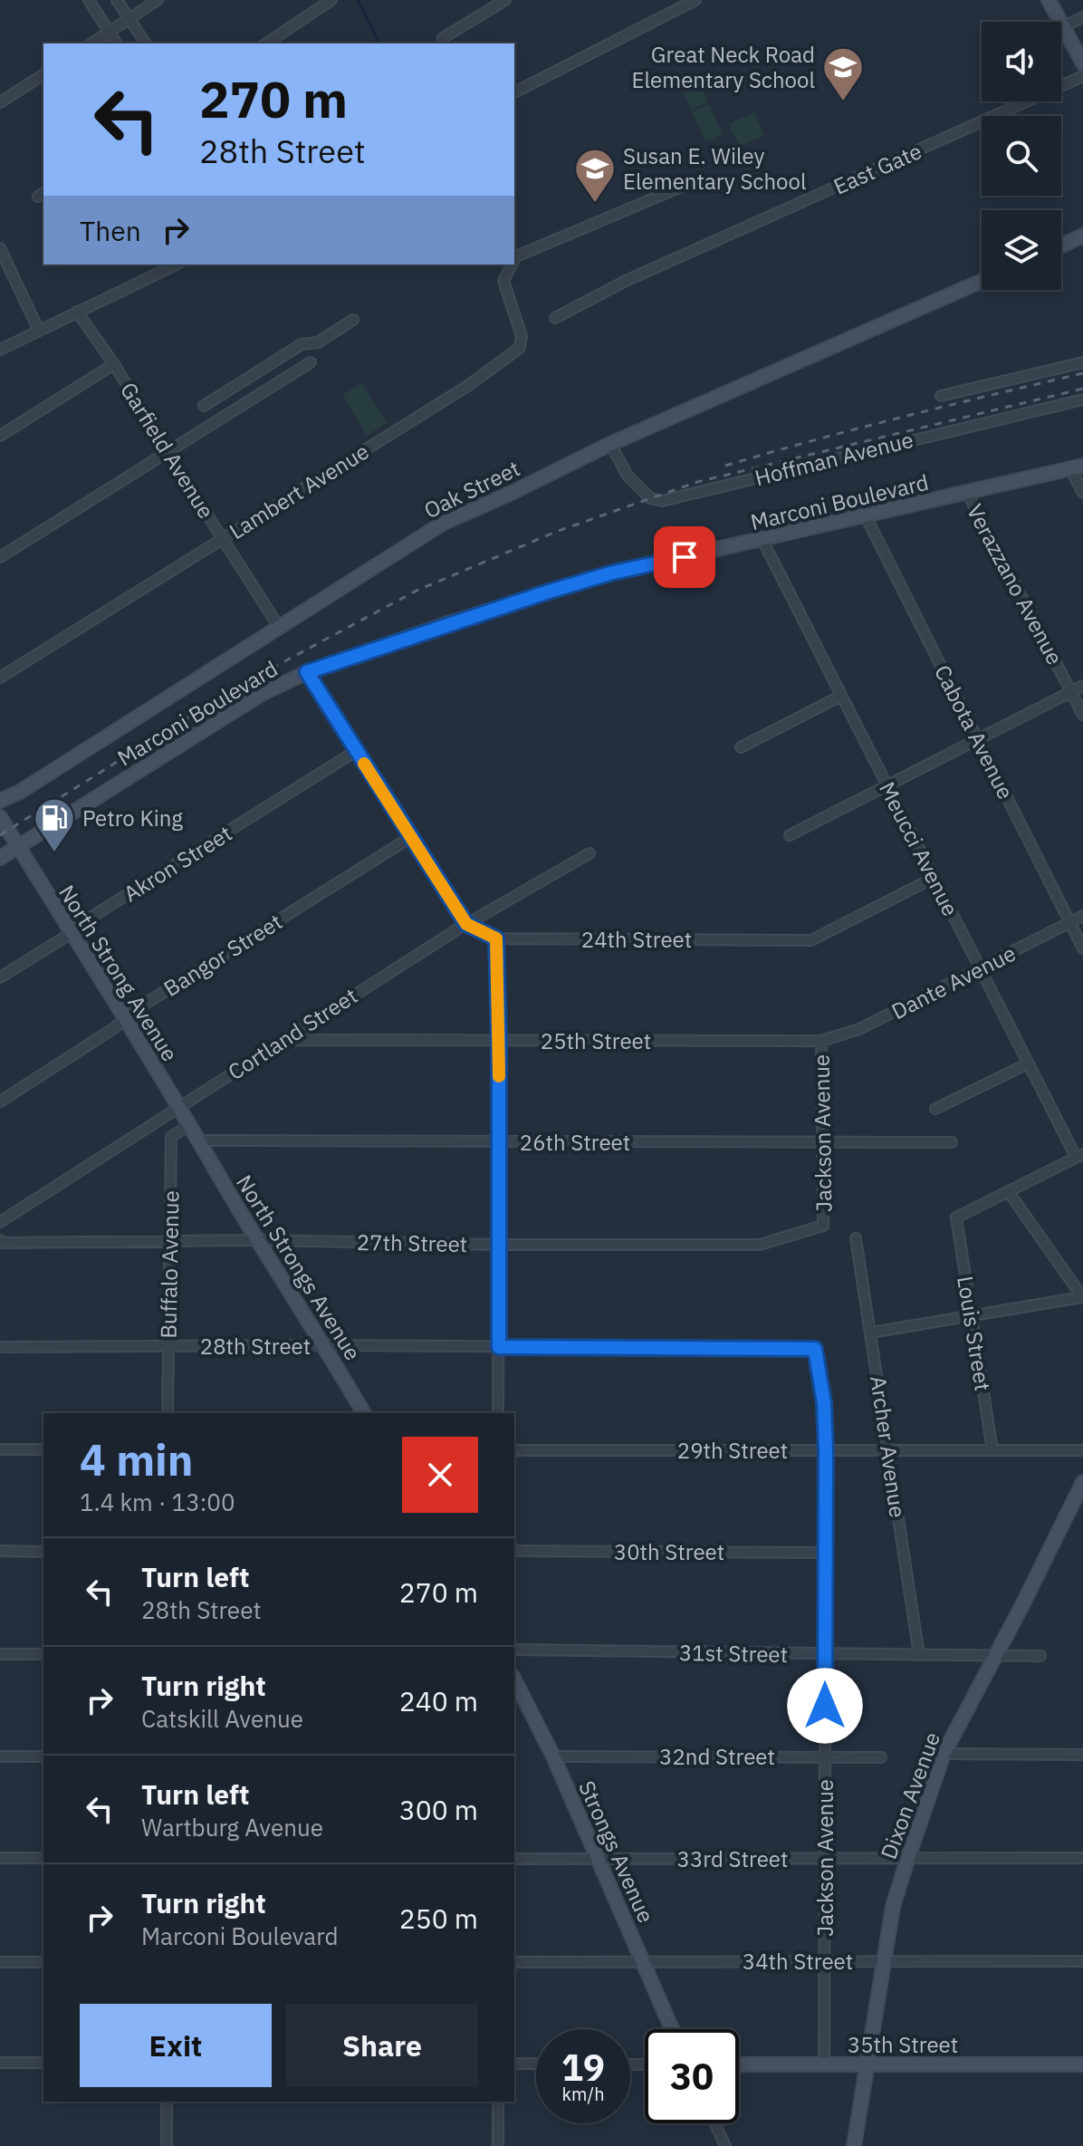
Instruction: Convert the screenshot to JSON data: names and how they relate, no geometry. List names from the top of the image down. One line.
{"streets":{"street":["East Gate","Garfield Avenue","Hoffman Avenue","Oak Street","Lambert Avenue","Marconi Boulevard","Verazzano Avenue","Cabota Avenue","Meucci Avenue","Akron Street","24th Street","Bangor Street","North Strong Avenue","Dante Avenue","Cortland Street","25th Street","Jackson Avenue","26th Street","27th Street","Buffalo Avenue","North Strongs Avenue","Louis Street","28th Street","Archer Avenue","29th Street","30th Street","31st Street","32nd Street","Dixon Avenue","Strongs Avenue","33rd Street","34th Street","35th Street"]},"crossings":[["Garfield Avenue","Oak Street"],["Garfield Avenue","Lambert Avenue"],["Hoffman Avenue","Oak Street"],["Marconi Boulevard","Verazzano Avenue"],["Marconi Boulevard","Cabota Avenue"],["Marconi Boulevard","Meucci Avenue"],["Marconi Boulevard","North Strong Avenue"],["Cabota Avenue","Dante Avenue"],["Meucci Avenue","24th Street"],["Meucci Avenue","Dante Avenue"],["Akron Street","North Strong Avenue"],["24th Street","Cortland Street"],["Bangor Street","North Strong Avenue"],["North Strong Avenue","Cortland Street"],["North Strong Avenue","26th Street"],["North Strong Avenue","Buffalo Avenue"],["North Strong Avenue","North Strongs Avenue"],["Dante Avenue","25th Street"],["Dante Avenue","Jackson Avenue"],["Cortland Street","25th Street"],["25th Street","Jackson Avenue"],["Jackson Avenue","26th Street"],["Jackson Avenue","27th Street"],["Jackson Avenue","28th Street"],["Jackson Avenue","29th Street"],["Jackson Avenue","30th Street"],["Jackson Avenue","31st Street"],["Jackson Avenue","32nd Street"],["Jackson Avenue","33rd Street"],["Jackson Avenue","34th Street"],["Jackson Avenue","35th Street"],["26th Street","North Strongs Avenue"],["27th Street","Buffalo Avenue"],["27th Street","North Strongs Avenue"],["Buffalo Avenue","28th Street"],["North Strongs Avenue","28th Street"],["Louis Street","29th Street"],["Archer Avenue","29th Street"],["Archer Avenue","31st Street"],["31st Street","Dixon Avenue"],["32nd Street","Strongs Avenue"],["Dixon Avenue","33rd Street"],["Dixon Avenue","34th Street"],["Dixon Avenue","35th Street"],["Strongs Avenue","33rd Street"],["Strongs Avenue","34th Street"]],"places":{"school or university":["Great Neck Road Elementary School","Susan E. Wiley Elementary School"],"fuel station":["Petro King"]},"page":{"turn":["270 m","28th Street"],"then":"Then","heading":["4 min","1.4 km · 13:00"],"list":[{"name":"Turn left","note":"28th Street","value":"270 m"},{"name":"Turn right","note":"Catskill Avenue","value":"240 m"},{"name":"Turn left","note":"Wartburg Avenue","value":"300 m"},{"name":"Turn right","note":"Marconi Boulevard","value":"250 m"}],"buttons":["Exit","Share"],"speed":"19 km/h","limit":"30"}}
